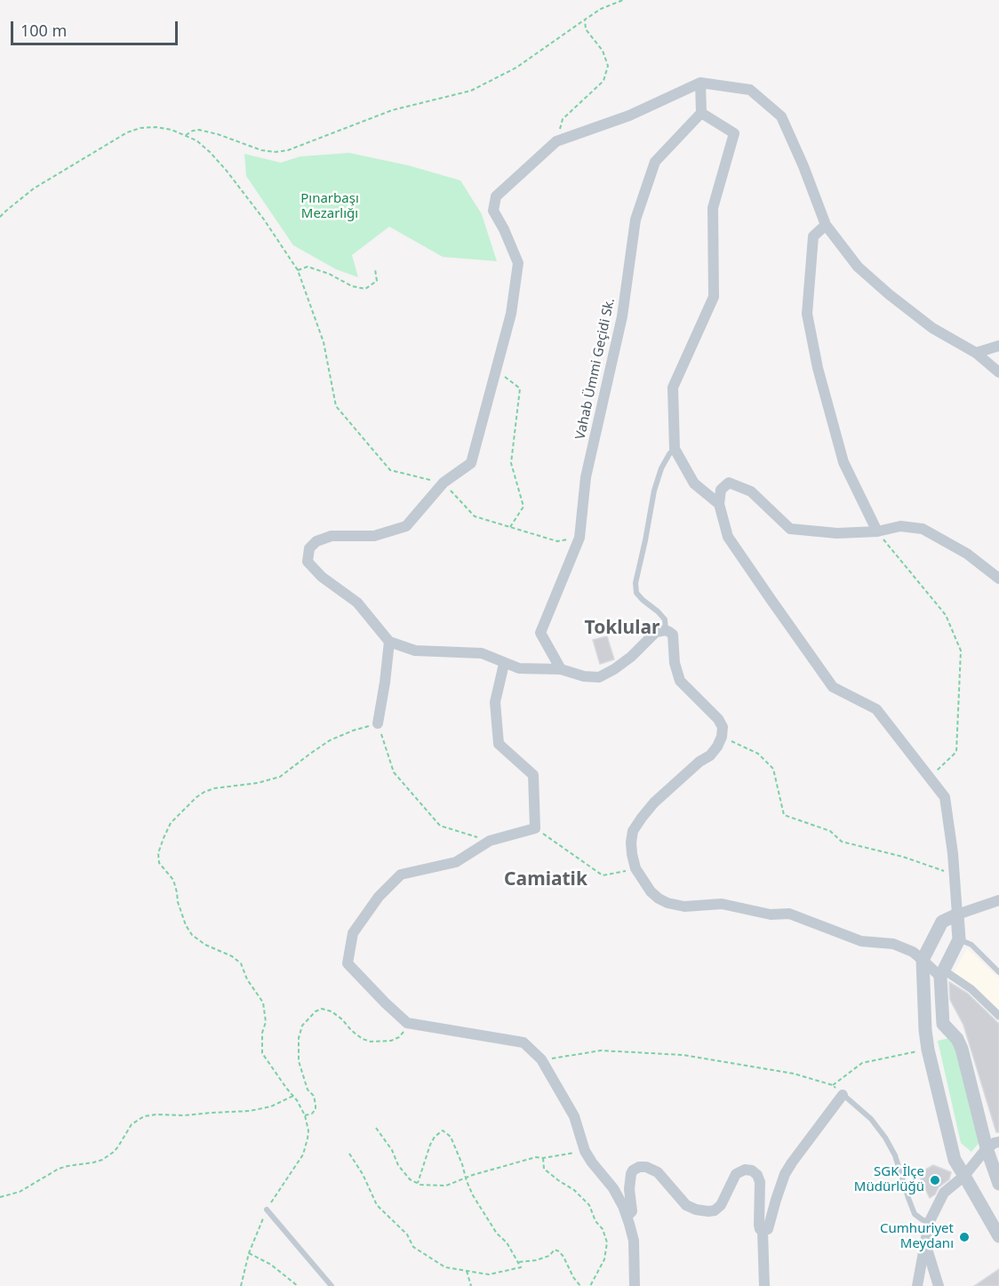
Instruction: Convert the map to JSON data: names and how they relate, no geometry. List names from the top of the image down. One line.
{"streets":{"street":["Vahab Ümmi Geçidi Sk."]},"districts":["Toklular","Camiatik"],"parks":["Pınarbaşı Mezarlığı"],"places":["SGK İlçe Müdürlüğü","Cumhuriyet Meydanı"],"scale_bar":"100 m"}
